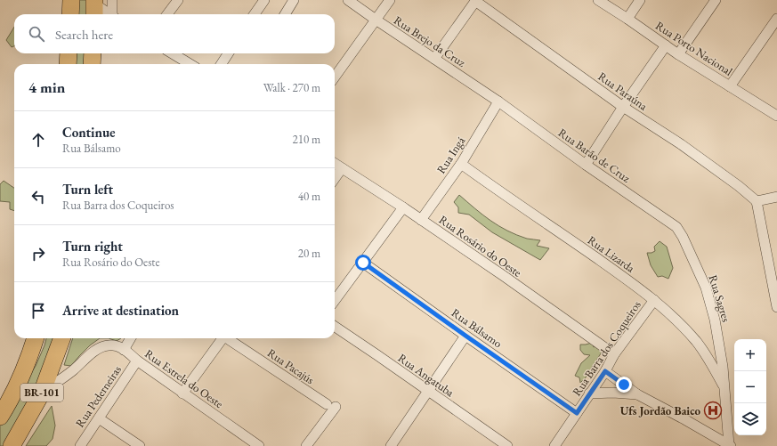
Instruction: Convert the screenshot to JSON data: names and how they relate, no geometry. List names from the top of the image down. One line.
{"streets":{"highway":["BR-101"],"street":["Rua Brejo da Cruz","Rua Porto Nacional","Rua Paraúna","Rua Ingá","Rua Barão de Cruz","Rua Rosário do Oeste","Rua Lizarda","Rua Sagres","Rua Bálsamo","Rua Barra dos Coqueiros","Rua Pacajús","Rua Angatuba","Rua Estrela do Oeste","Rua Pederneiras"]},"crossings":[["Rua Brejo da Cruz","Rua Ingá"],["Rua Brejo da Cruz","Rua Barão de Cruz"],["Rua Ingá","Rua Barão de Cruz"],["Rua Ingá","Rua Rosário do Oeste"],["Rua Ingá","Rua Lizarda"],["Rua Barão de Cruz","Rua Sagres"],["Rua Rosário do Oeste","Rua Barra dos Coqueiros"],["Rua Lizarda","Rua Sagres"],["Rua Lizarda","Rua Barra dos Coqueiros"],["Rua Bálsamo","Rua Barra dos Coqueiros"],["Rua Estrela do Oeste","BR-101"],["Rua Estrela do Oeste","Rua Pederneiras"]],"places":{"hospital":["Ufs Jordão Baico"]},"page":{"search":"Search here","heading":["4 min","Walk · 270 m"],"list":[["Continue","Rua Bálsamo","210 m"],["Turn left","Rua Barra dos Coqueiros","40 m"],["Turn right","Rua Rosário do Oeste","20 m"],"Arrive at destination"],"map_buttons":["+","−"]}}
